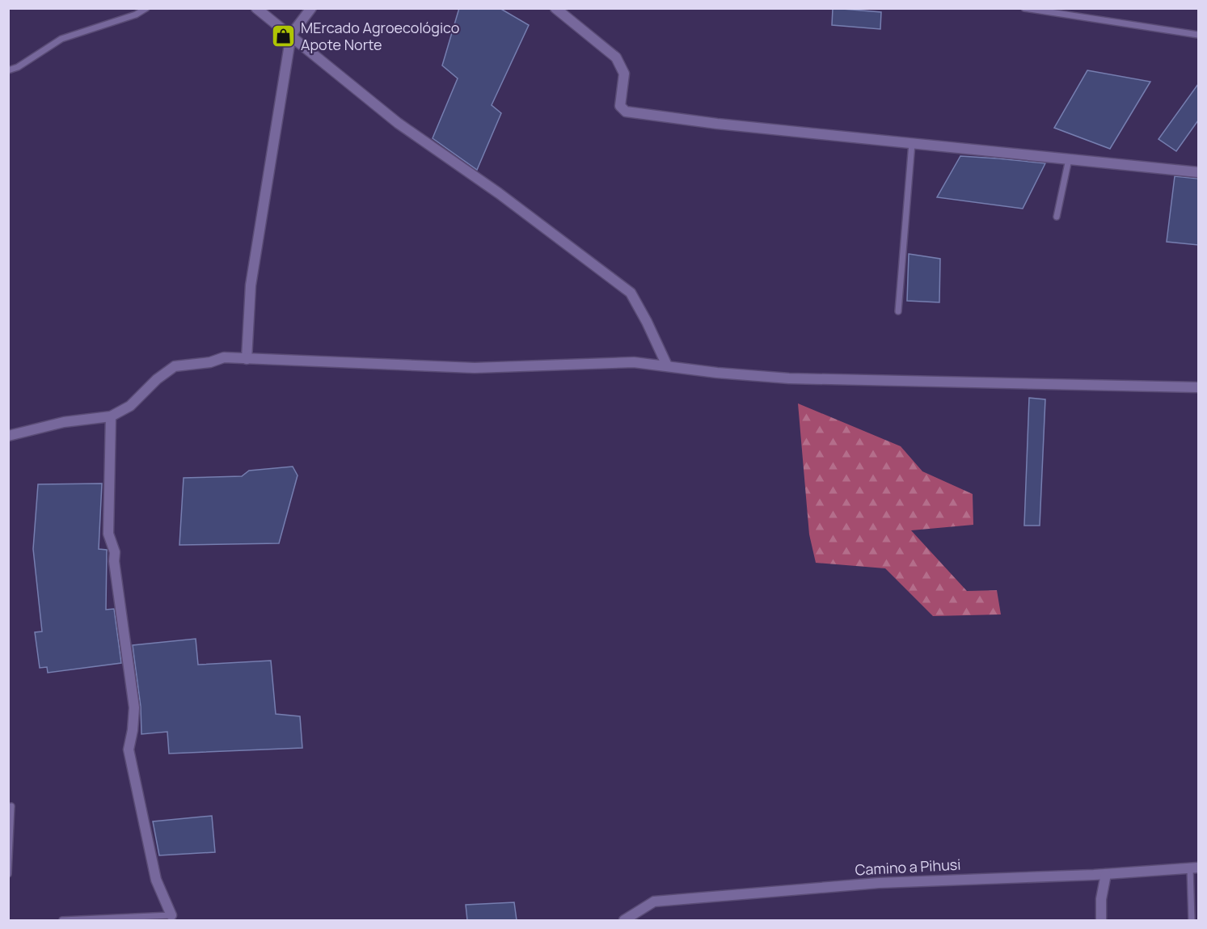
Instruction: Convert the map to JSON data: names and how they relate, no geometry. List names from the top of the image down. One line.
{"streets":{"street":["Camino a Pihusi"]},"places":{"shop":["MErcado Agroecológico Apote Norte"]}}
